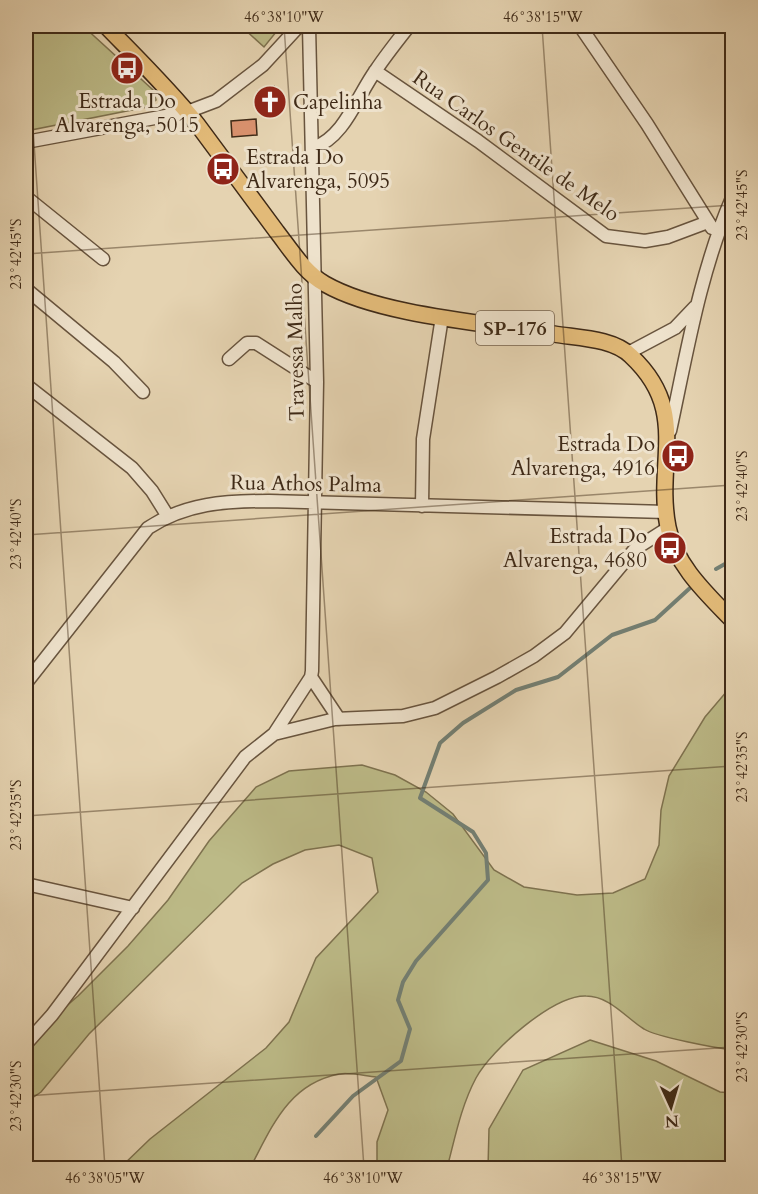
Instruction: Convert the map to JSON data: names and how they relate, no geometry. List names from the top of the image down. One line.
{"streets":{"main road":["SP-176"],"street":["Rua Carlos Gentile de Melo","Travessa Malho","Rua Athos Palma"]},"crossings":[["SP-176","Travessa Malho"],["SP-176","Rua Athos Palma"],["Travessa Malho","Rua Athos Palma"]],"places":{"bus stop":["Estrada Do Alvarenga, 5015","Estrada Do Alvarenga, 5095","Estrada Do Alvarenga, 4916","Estrada Do Alvarenga, 4680"],"church":["Capelinha"]},"north":"bottom","coordinates":["46°38'10\"W","46°38'15\"W","23°42'45\"S","23°42'40\"S","23°42'35\"S","23°42'30\"S","46°38'05\"W"]}
